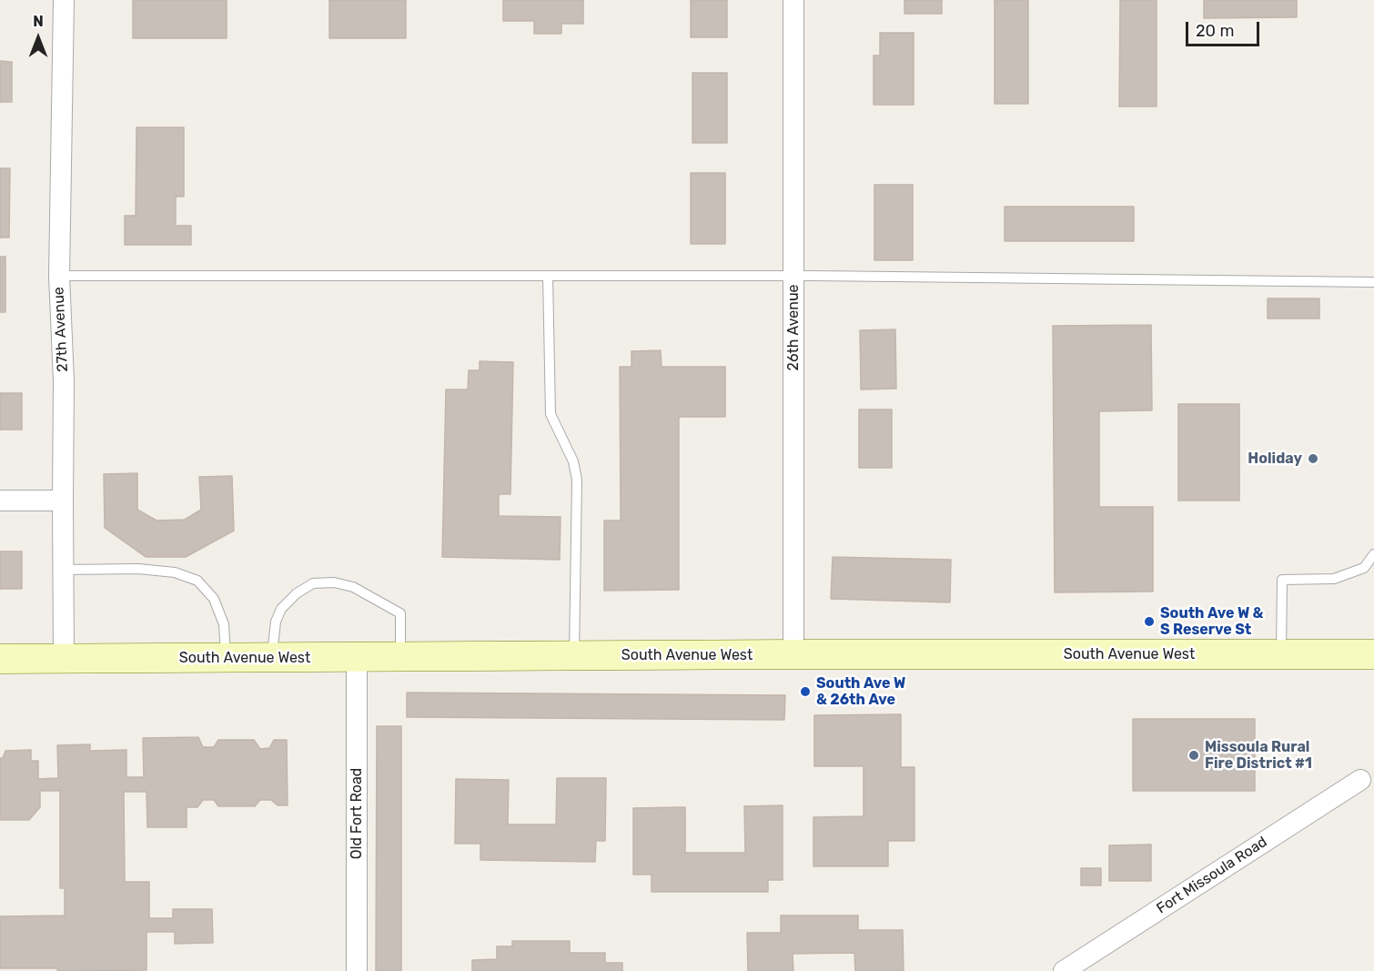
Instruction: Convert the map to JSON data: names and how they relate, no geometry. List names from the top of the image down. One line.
{"streets":{"street":["26th Avenue","27th Avenue","South Avenue West","Old Fort Road","Fort Missoula Road"]},"crossings":[["26th Avenue","South Avenue West"],["27th Avenue","South Avenue West"],["South Avenue West","Old Fort Road"]],"places":["Holiday","South Ave W & S Reserve St","South Ave W & 26th Ave","Missoula Rural Fire District #1"],"scale_bar":"20 m","north":"top"}
